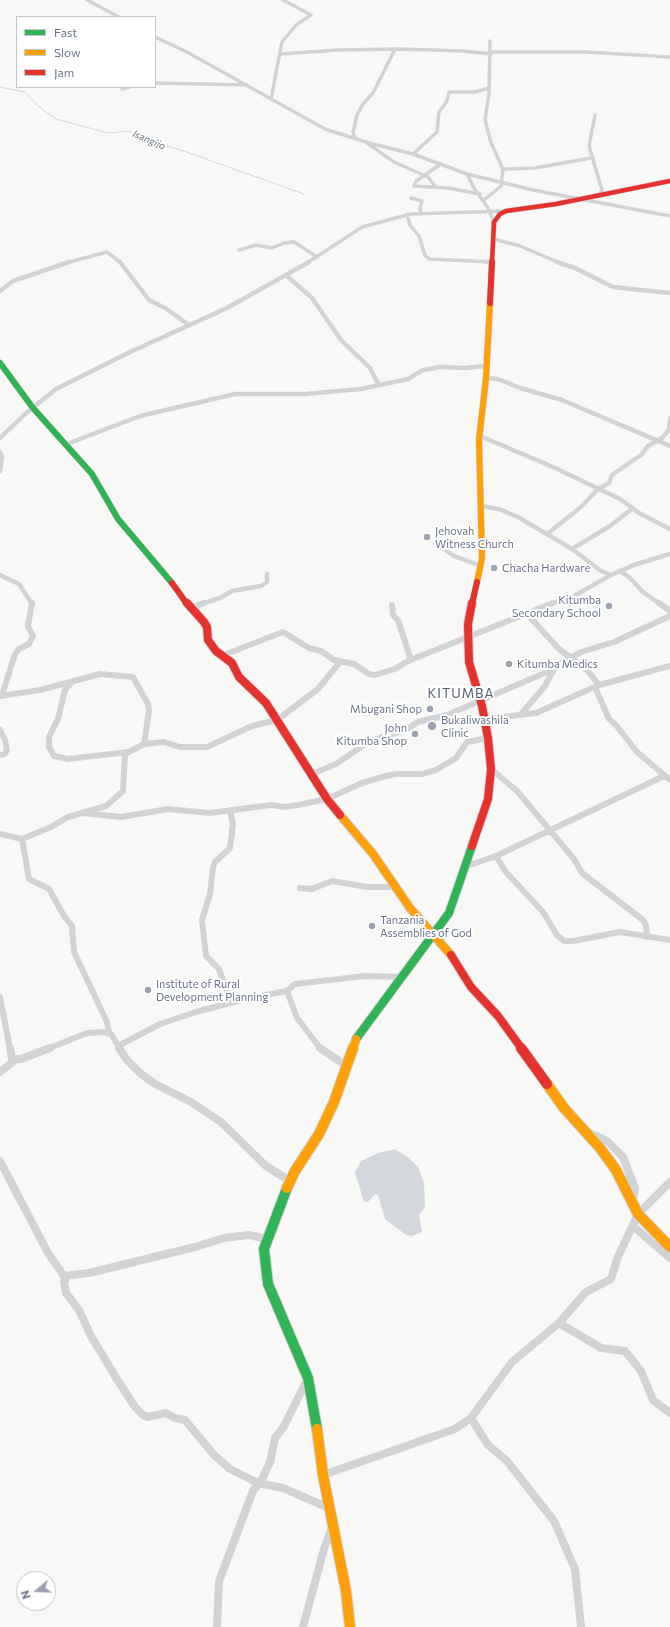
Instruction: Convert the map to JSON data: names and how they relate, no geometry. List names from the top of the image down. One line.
{"districts":["KITUMBA"],"water":["Isangijo"],"places":["Jehovah Witness Church","Chacha Hardware","Kitumba Secondary School","Kitumba Medics","Mbugani Shop","Bukaliwashila Clinic","John Kitumba Shop","Tanzania Assemblies of God","Institute of Rural Development Planning"],"legend":["Fast","Slow","Jam"],"north":"left"}
